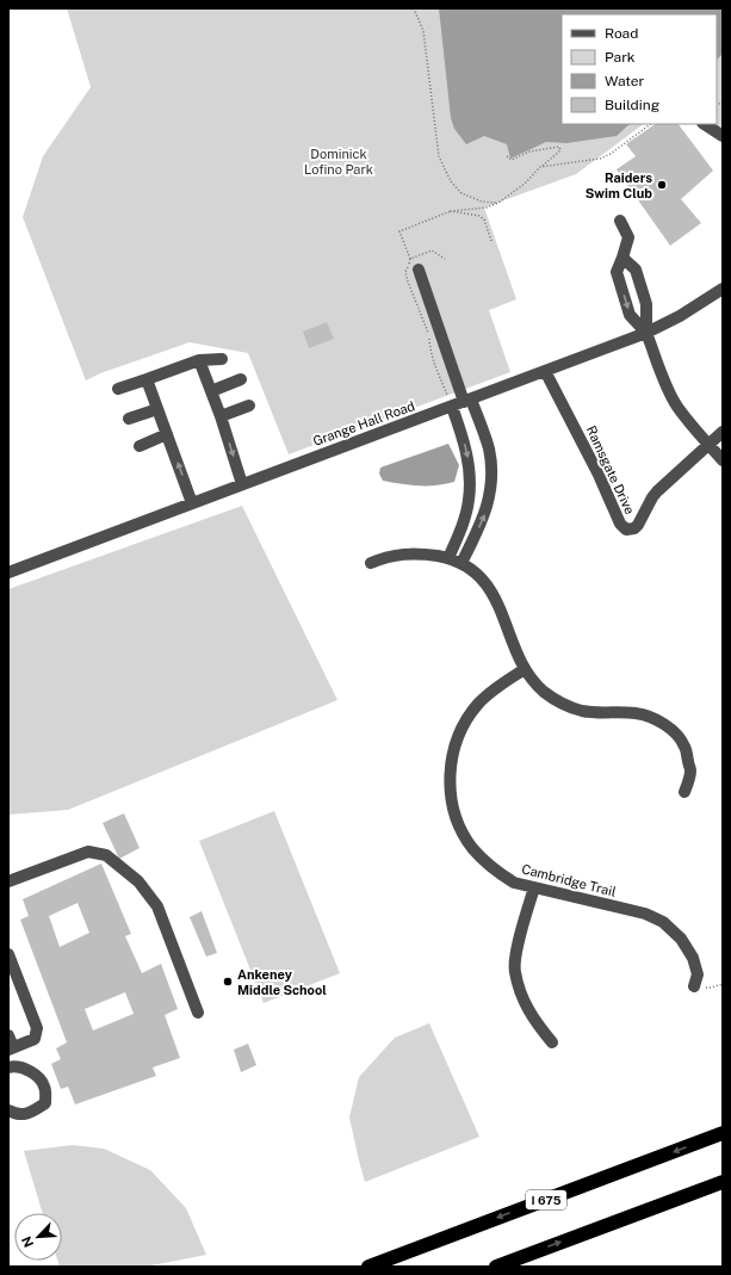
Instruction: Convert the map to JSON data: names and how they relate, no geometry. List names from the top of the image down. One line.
{"streets":{"highway":["I 675"],"street":["Grange Hall Road","Ramsgate Drive","Cambridge Trail"]},"crossings":[["Grange Hall Road","Ramsgate Drive"]],"parks":["Dominick Lofino Park"],"places":["Raiders Swim Club","Ankeney Middle School"],"legend":["Road","Park","Water","Building"],"north":"bottom left"}
